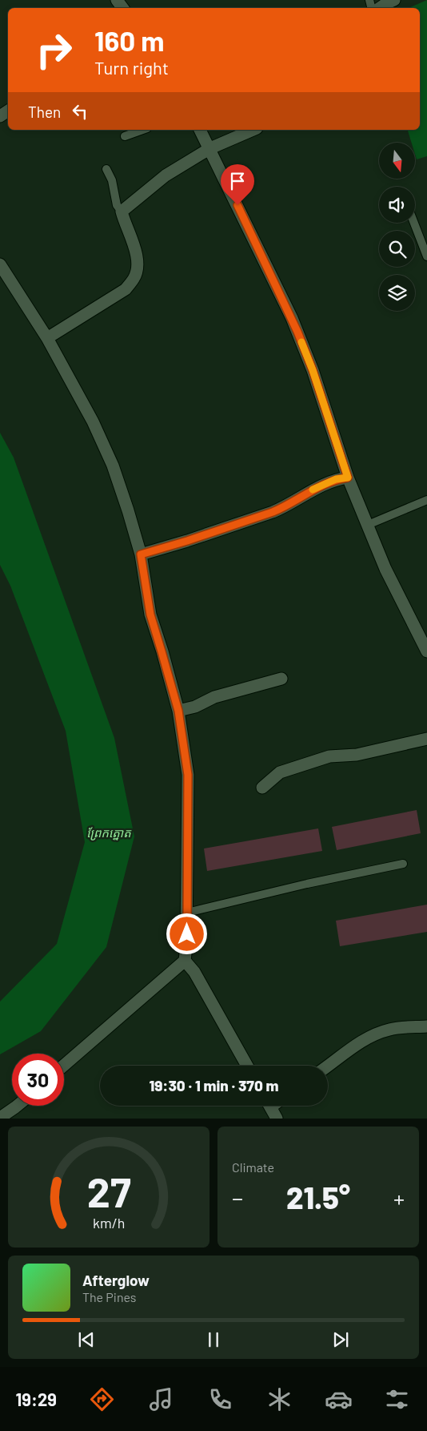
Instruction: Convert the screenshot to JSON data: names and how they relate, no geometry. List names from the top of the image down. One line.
{"water":["ព្រែកត្នោត"],"north":"bottom","page":{"turn":["160 m","Turn right"],"then":"Then","limit":"30","trip":"19:30 · 1 min · 370 m","tile":"Climate","heat":["−","21.5°","+"],"song":["Afterglow","The Pines"],"tabs":"19:29","gauge":["27","km/h"]}}
